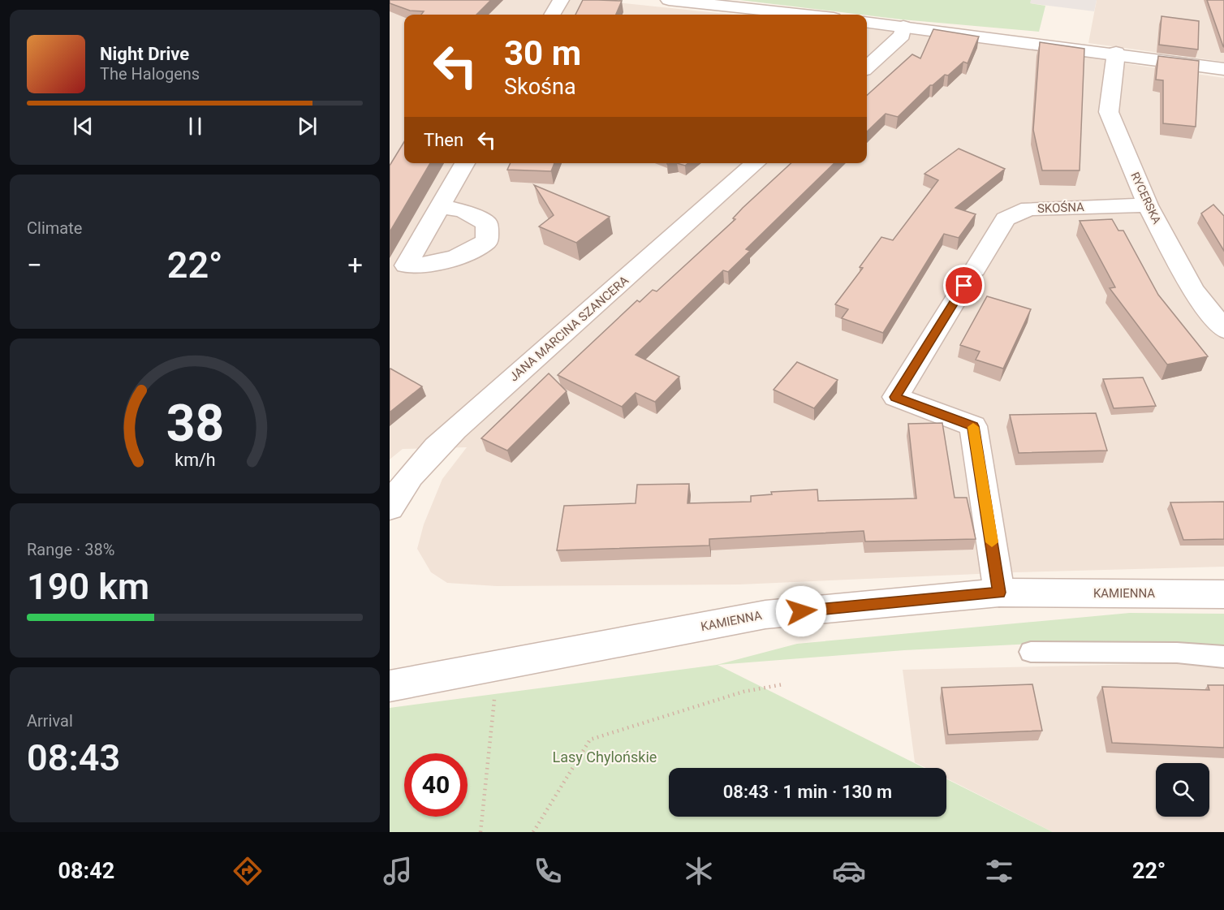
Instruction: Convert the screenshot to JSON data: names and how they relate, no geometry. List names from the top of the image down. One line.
{"streets":{"street":["RYCERSKA","SKOŚNA","JANA MARCINA SZANCERA","KAMIENNA"]},"crossings":[["RYCERSKA","SKOŚNA"],["SKOŚNA","KAMIENNA"]],"parks":["Lasy Chylońskie"],"page":{"turn":["30 m","Skośna"],"song":["Night Drive","The Halogens"],"then":"Then","tile":["Climate",["Range · 38%","190 km"],["Arrival","08:43"]],"heat":["−","22°","+"],"limit":"40","trip":"08:43 · 1 min · 130 m","tabs":["08:42","22°"],"gauge":["38","km/h"]}}
